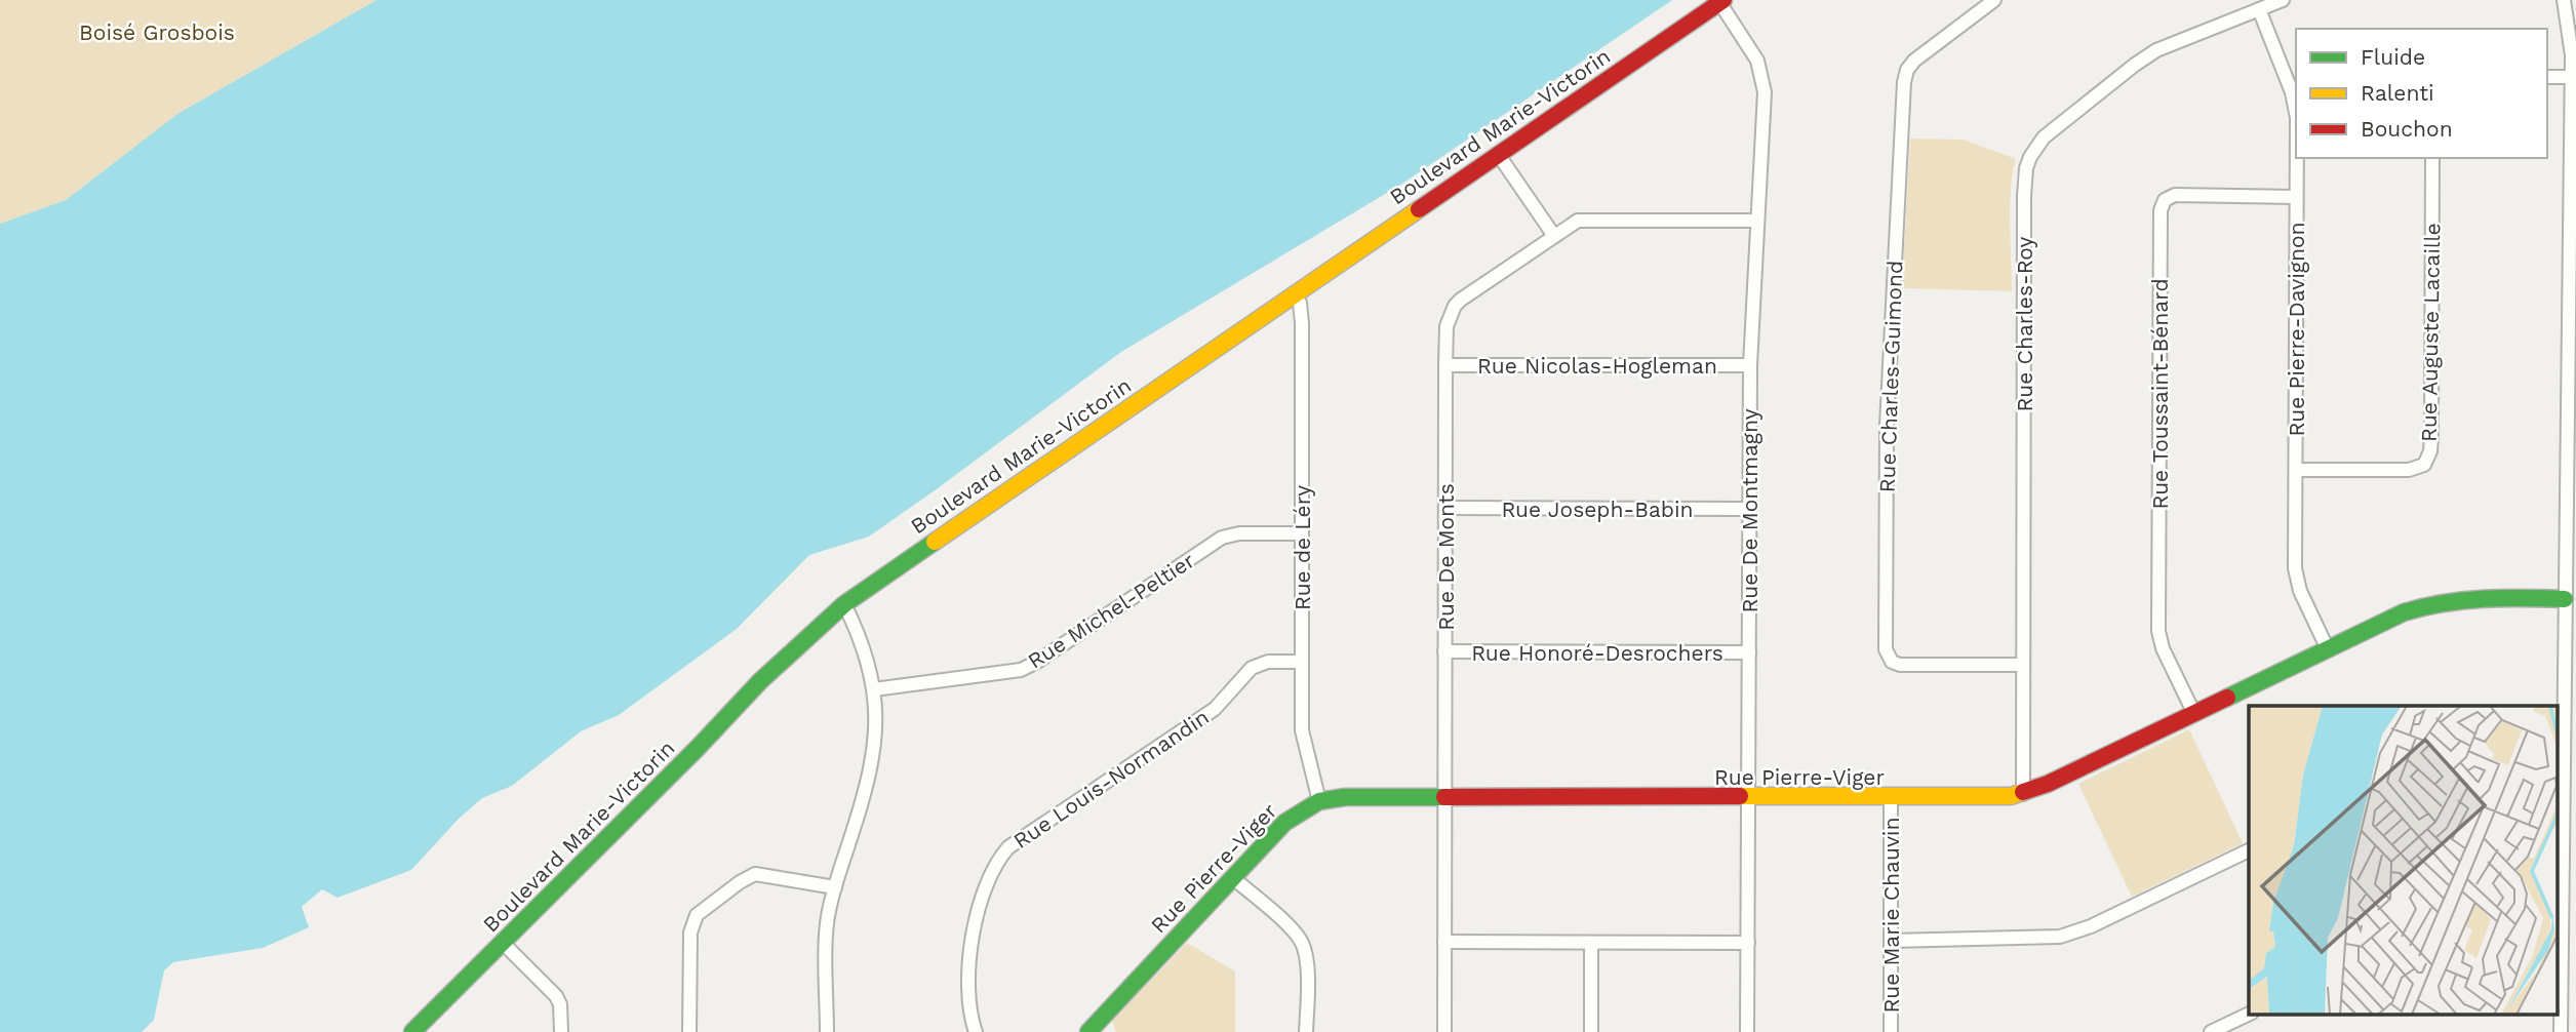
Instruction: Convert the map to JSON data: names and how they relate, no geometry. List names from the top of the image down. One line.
{"streets":{"street":["Boulevard Marie-Victorin","Rue Charles-Roy","Rue Pierre-Davignon","Rue Auguste Lacaille","Rue Nicolas-Hogleman","Rue Charles-Guimond","Rue Toussaint-Bénard","Rue Joseph-Babin","Rue De Montmagny","Rue de Léry","Rue De Monts","Rue Michel-Peltier","Rue Honoré-Desrochers","Rue Pierre-Viger","Rue Louis-Normandin","Rue Marie Chauvin"]},"crossings":[["Boulevard Marie-Victorin","Rue De Montmagny"],["Boulevard Marie-Victorin","Rue de Léry"],["Rue Charles-Roy","Rue Pierre-Davignon"],["Rue Charles-Roy","Rue Charles-Guimond"],["Rue Charles-Roy","Rue Pierre-Viger"],["Rue Pierre-Davignon","Rue Auguste Lacaille"],["Rue Pierre-Davignon","Rue Toussaint-Bénard"],["Rue Pierre-Davignon","Rue Pierre-Viger"],["Rue Nicolas-Hogleman","Rue De Montmagny"],["Rue Nicolas-Hogleman","Rue De Monts"],["Rue Toussaint-Bénard","Rue Pierre-Viger"],["Rue Joseph-Babin","Rue De Montmagny"],["Rue Joseph-Babin","Rue De Monts"],["Rue De Montmagny","Rue De Monts"],["Rue De Montmagny","Rue Honoré-Desrochers"],["Rue De Montmagny","Rue Pierre-Viger"],["Rue de Léry","Rue Michel-Peltier"],["Rue de Léry","Rue Pierre-Viger"],["Rue de Léry","Rue Louis-Normandin"],["Rue De Monts","Rue Honoré-Desrochers"],["Rue De Monts","Rue Pierre-Viger"],["Rue Pierre-Viger","Rue Marie Chauvin"]],"parks":["Boisé Grosbois"],"legend":["Fluide","Ralenti","Bouchon"]}
